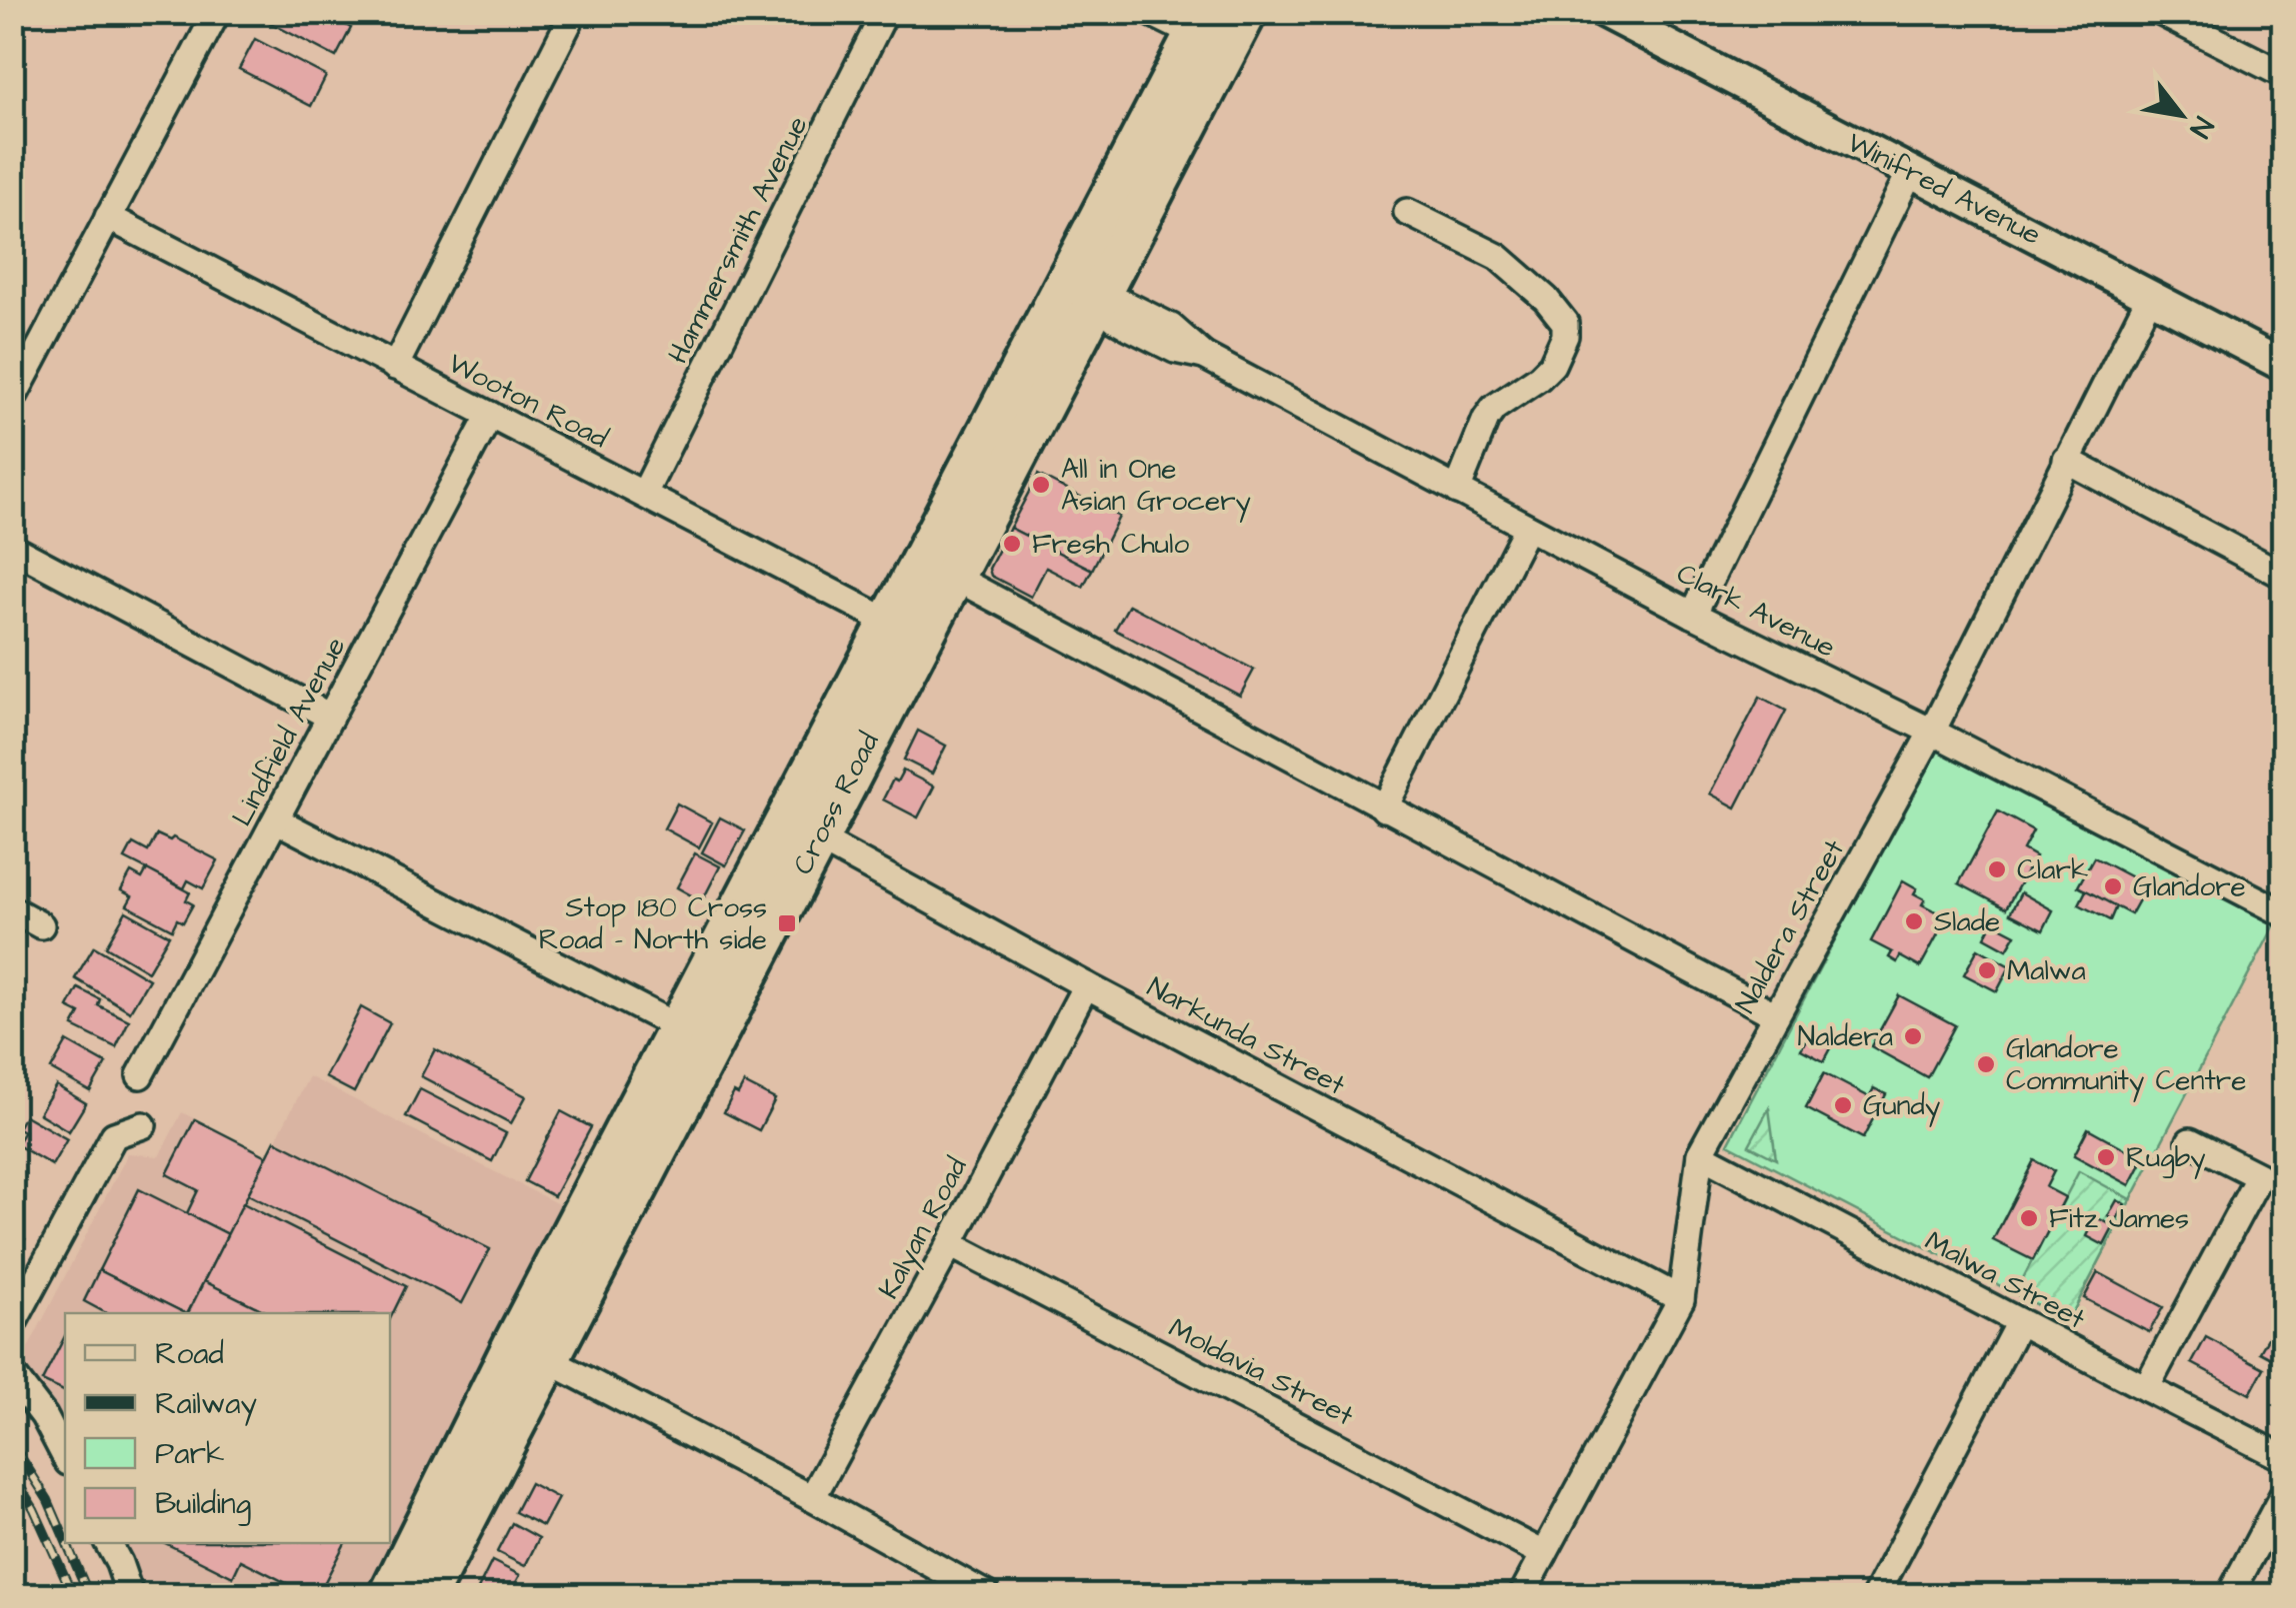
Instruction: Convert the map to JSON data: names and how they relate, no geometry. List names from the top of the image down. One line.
{"streets":{"highway":["Cross Road"],"street":["Winifred Avenue","Hammersmith Avenue","Wooton Road","Clark Avenue","Lindfield Avenue","Naldera Street","Narkunda Street","Kalyan Road","Malwa Street","Moldavia Street"]},"crossings":[["Winifred Avenue","Naldera Street"],["Hammersmith Avenue","Wooton Road"],["Wooton Road","Lindfield Avenue"],["Wooton Road","Cross Road"],["Clark Avenue","Cross Road"],["Clark Avenue","Naldera Street"],["Cross Road","Narkunda Street"],["Naldera Street","Narkunda Street"],["Naldera Street","Malwa Street"],["Naldera Street","Moldavia Street"],["Narkunda Street","Kalyan Road"],["Kalyan Road","Moldavia Street"]],"places":{"other":["All in One Asian Grocery","Fresh Chulo","Clark","Glandore","Slade","Malwa","Naldera","Glandore Community Centre","Gundy","Rugby","Fitz James"],"transit":["Stop 180 Cross Road - North side"]},"legend":["Road","Railway","Park","Building"],"north":"bottom right"}
